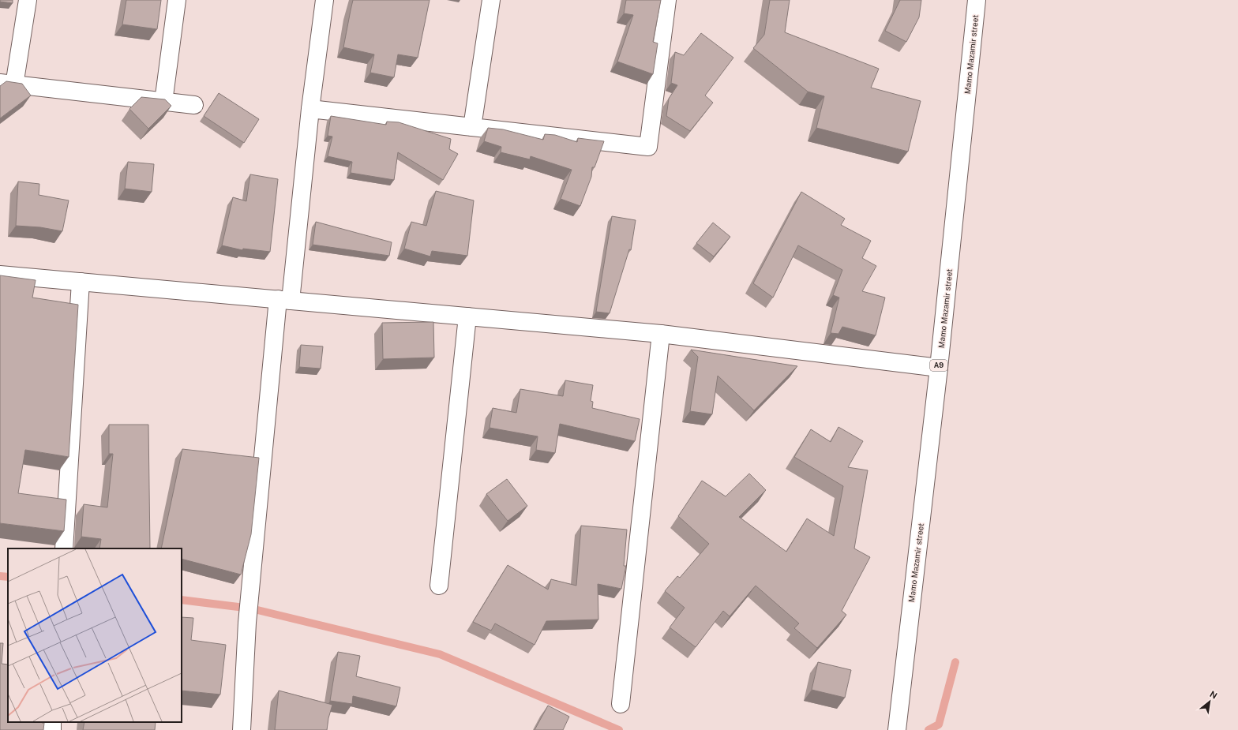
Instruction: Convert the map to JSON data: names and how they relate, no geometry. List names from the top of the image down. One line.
{"streets":{"street":["Mamo Mazamir street","A9"]},"north":"top right"}
